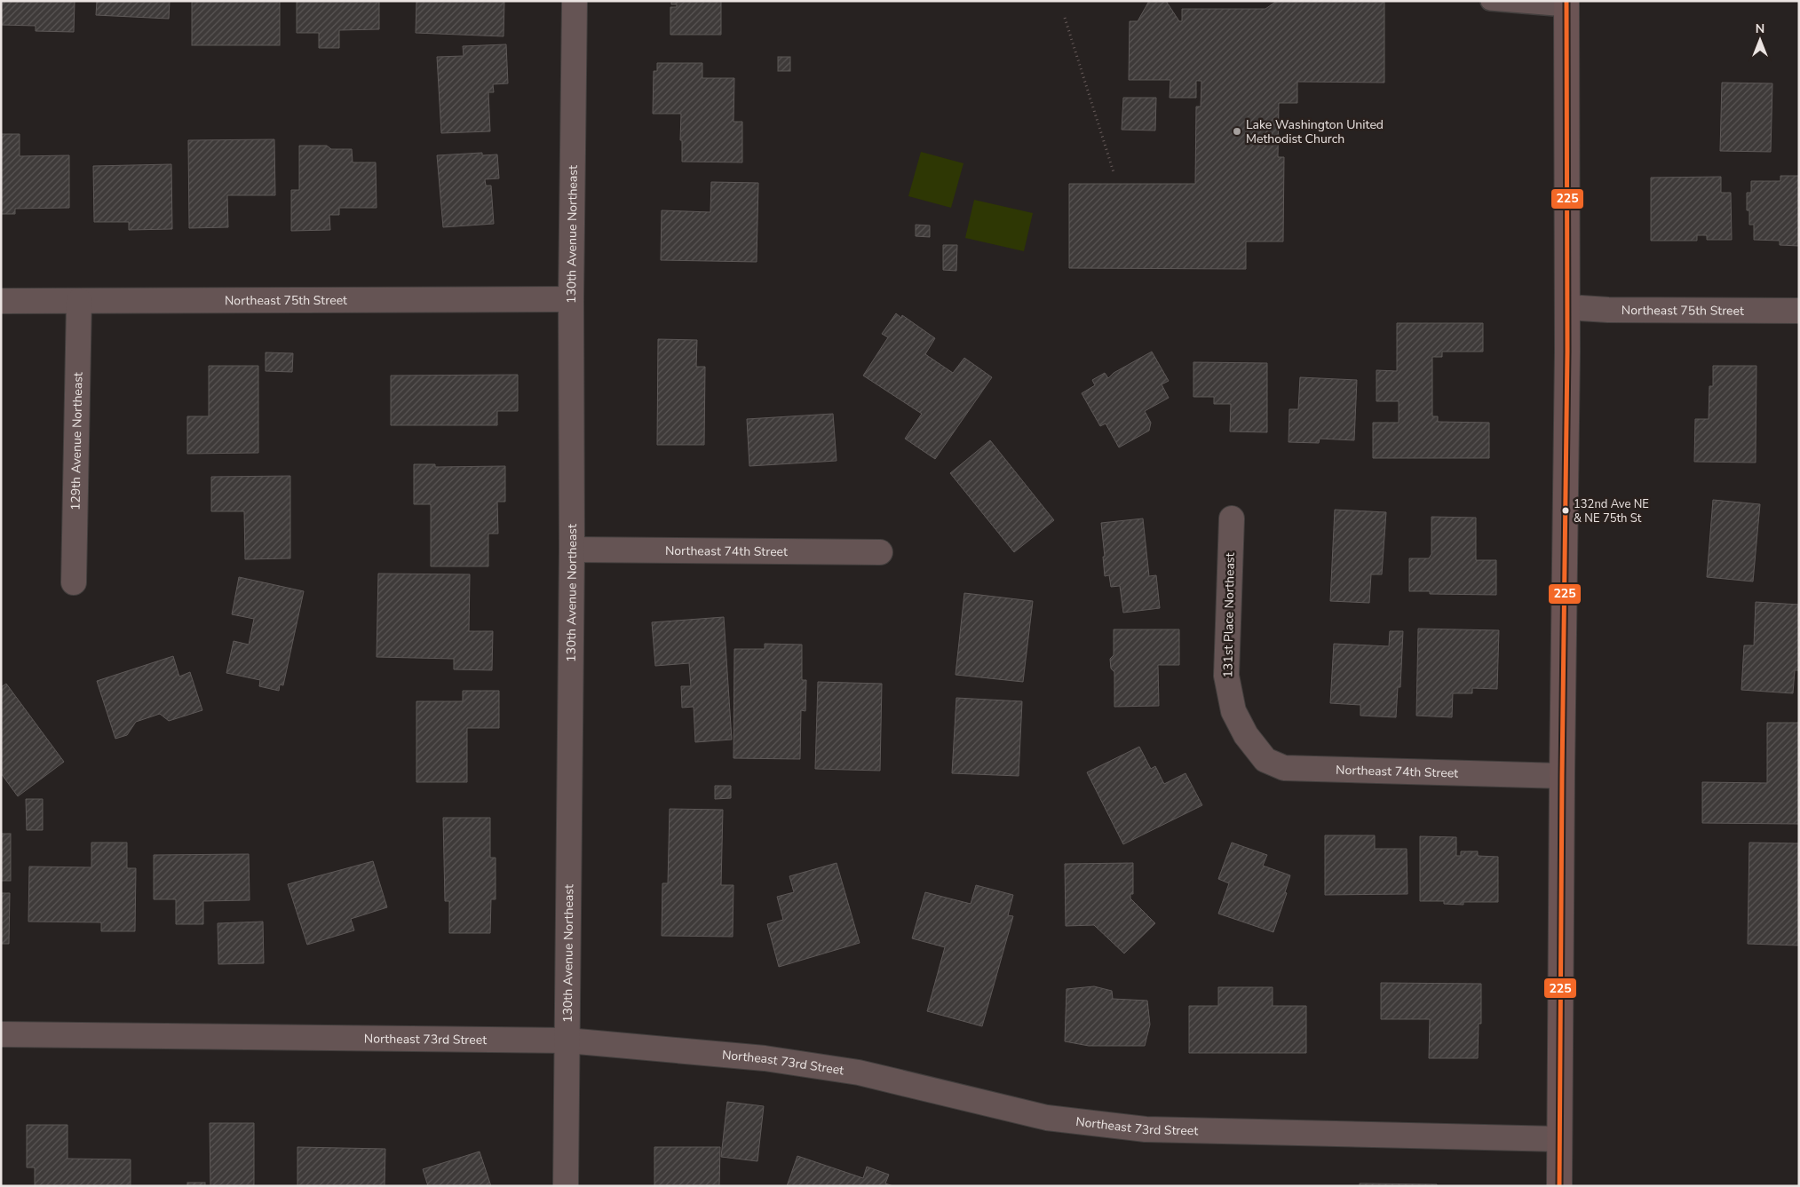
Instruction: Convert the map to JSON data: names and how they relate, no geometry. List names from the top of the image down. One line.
{"streets":{"street":["130th Avenue Northeast","Northeast 75th Street","129th Avenue Northeast","Northeast 74th Street","131st Place Northeast","Northeast 73rd Street"]},"crossings":[["130th Avenue Northeast","Northeast 75th Street"],["130th Avenue Northeast","Northeast 74th Street"],["130th Avenue Northeast","Northeast 73rd Street"],["Northeast 75th Street","129th Avenue Northeast"],["Northeast 74th Street","131st Place Northeast"]],"places":["Lake Washington United Methodist Church","132nd Ave NE & NE 75th St"],"lines":["transit line 225"],"north":"top"}
